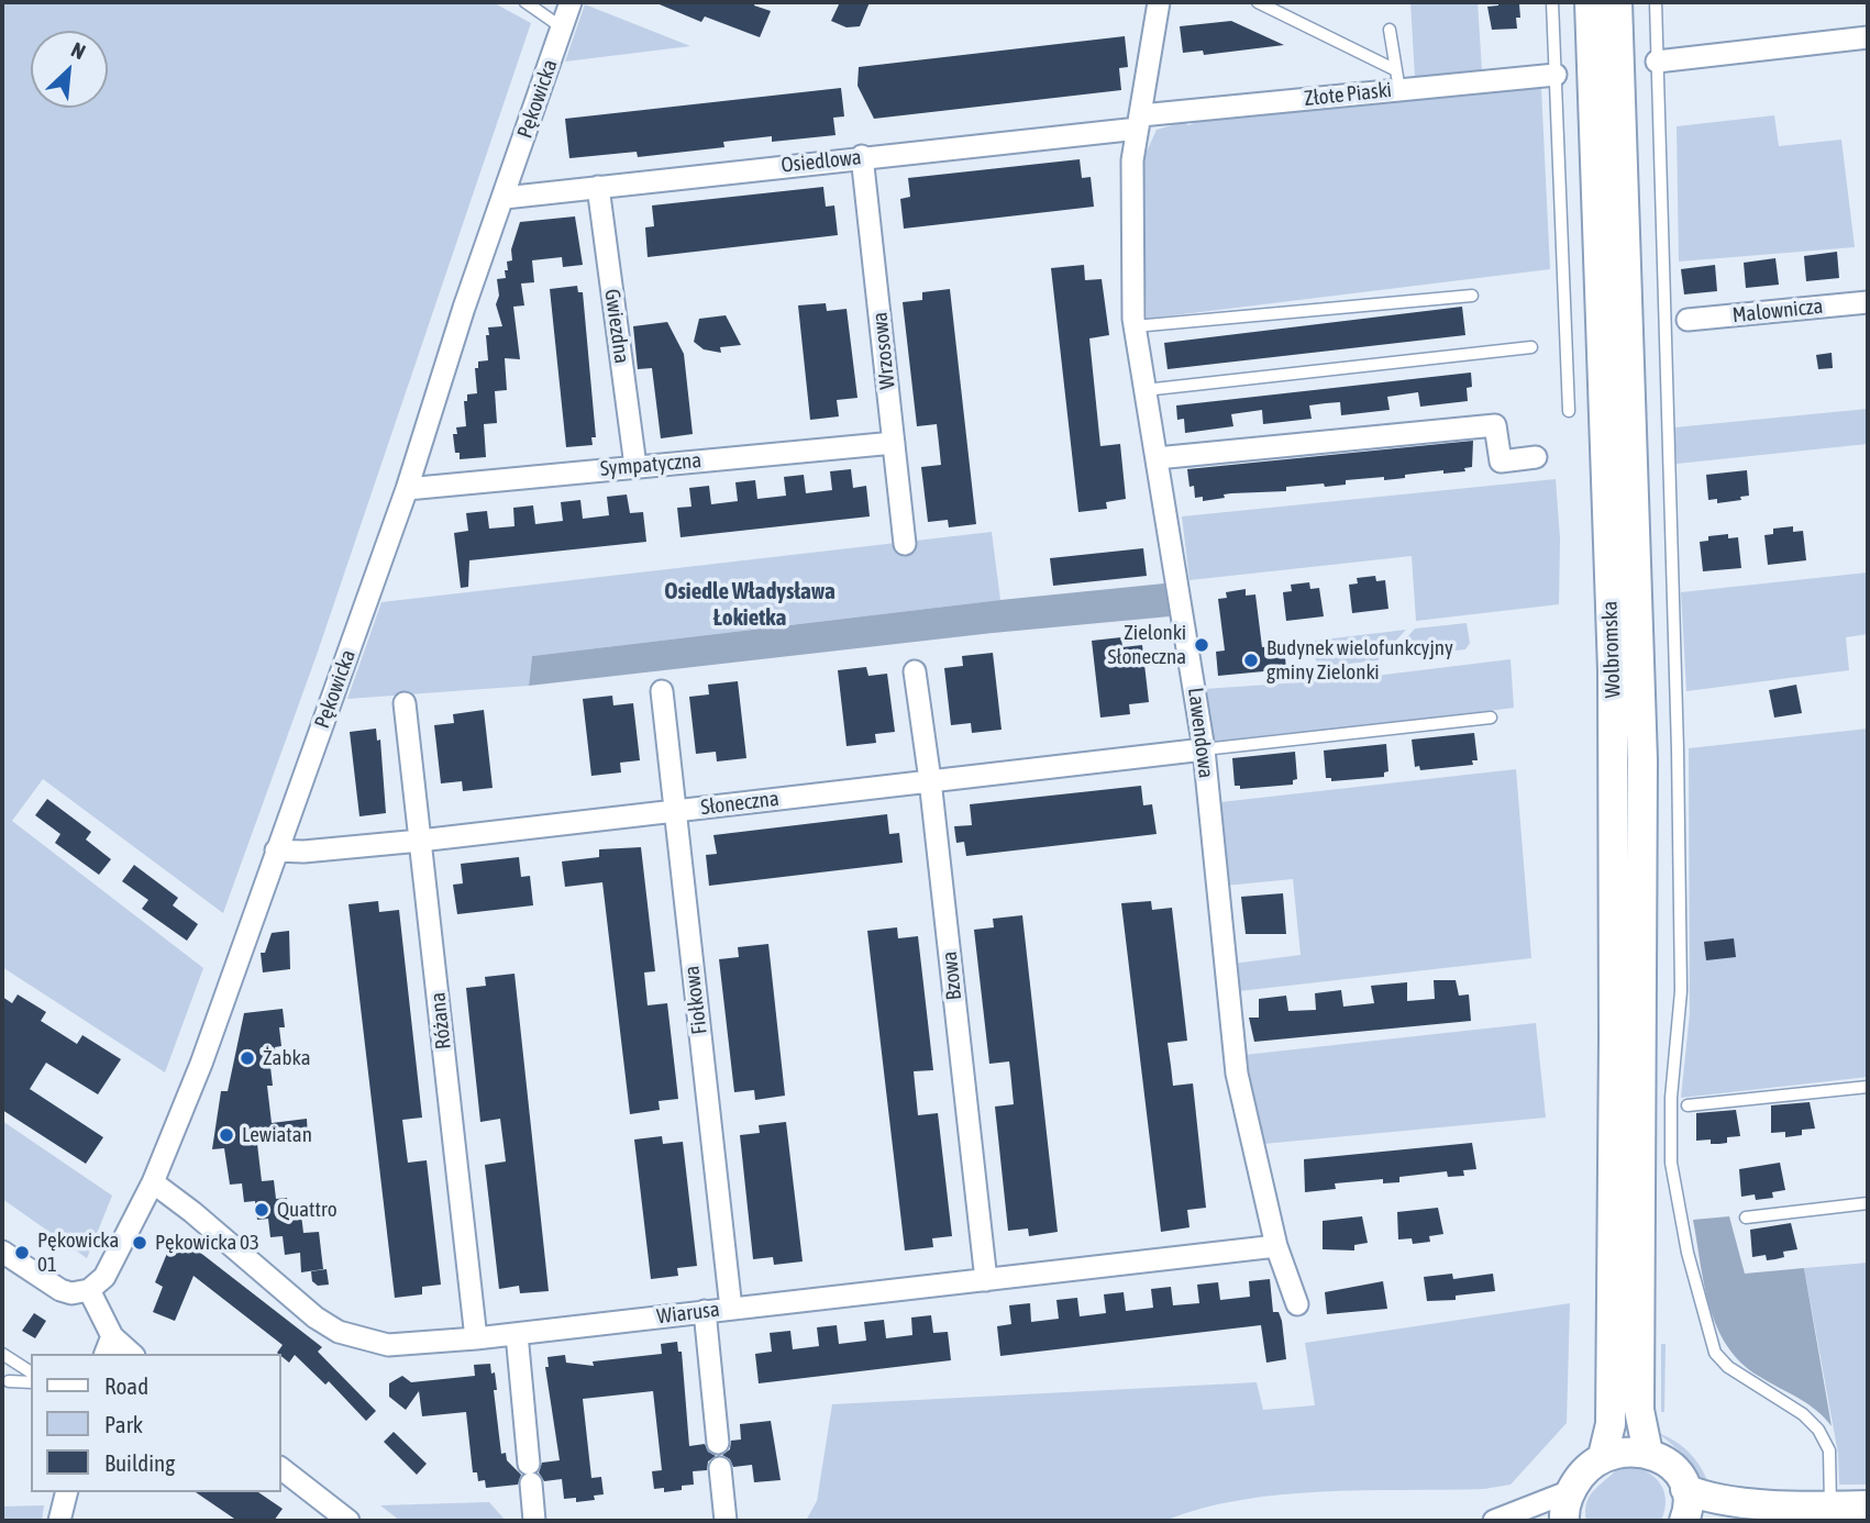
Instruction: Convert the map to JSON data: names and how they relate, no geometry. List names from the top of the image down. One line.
{"streets":{"main road":["Wolbromska"],"street":["Złote Piaski","Pękowicka","Osiedlowa","Malownicza","Gwiezdna","Wrzosowa","Sympatyczna","Lawendowa","Słoneczna","Bzowa","Fiołkowa","Różana","Wiarusa"]},"crossings":[["Złote Piaski","Osiedlowa"],["Złote Piaski","Lawendowa"],["Pękowicka","Osiedlowa"],["Pękowicka","Sympatyczna"],["Pękowicka","Słoneczna"],["Pękowicka","Wiarusa"],["Osiedlowa","Gwiezdna"],["Osiedlowa","Wrzosowa"],["Osiedlowa","Lawendowa"],["Gwiezdna","Sympatyczna"],["Wrzosowa","Sympatyczna"],["Lawendowa","Słoneczna"],["Lawendowa","Wiarusa"],["Słoneczna","Bzowa"],["Słoneczna","Fiołkowa"],["Słoneczna","Różana"],["Bzowa","Wiarusa"],["Fiołkowa","Wiarusa"],["Różana","Wiarusa"]],"districts":["Osiedle Władysława Łokietka"],"places":["Zielonki Słoneczna","Budynek wielofunkcyjny gminy Zielonki","Żabka","Lewiatan","Quattro","Pękowicka 03","Pękowicka 01"],"legend":["Road","Park","Building"],"north":"top right"}
